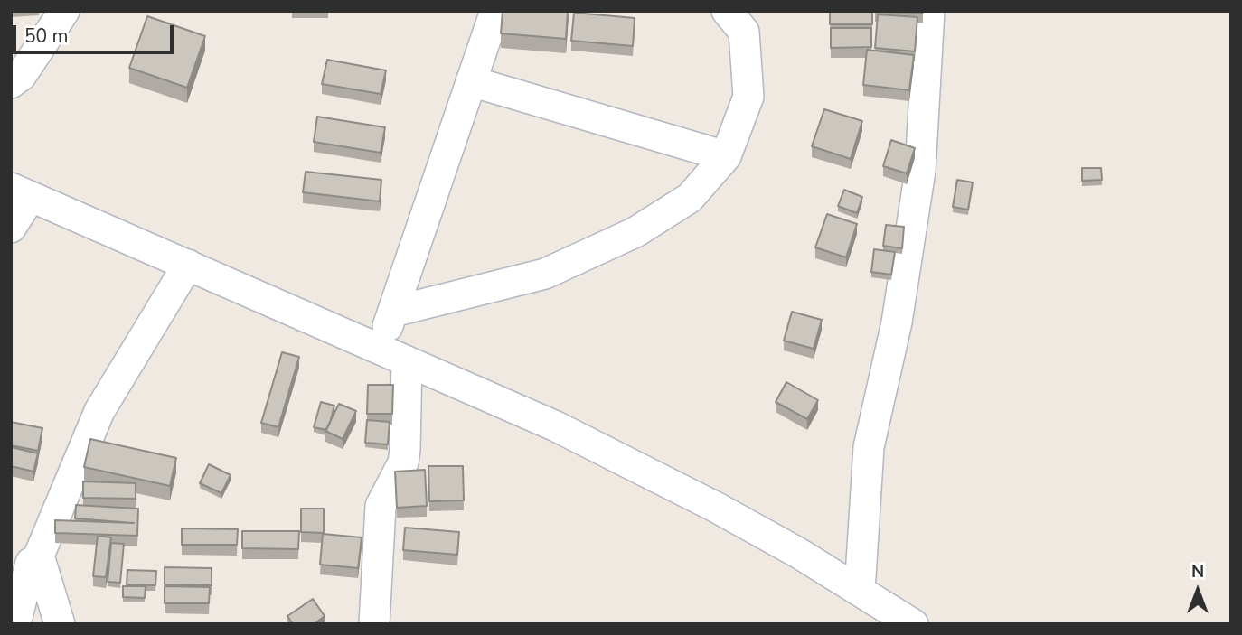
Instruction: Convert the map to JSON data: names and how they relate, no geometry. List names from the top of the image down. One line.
{"scale_bar":"50 m","north":"top"}
